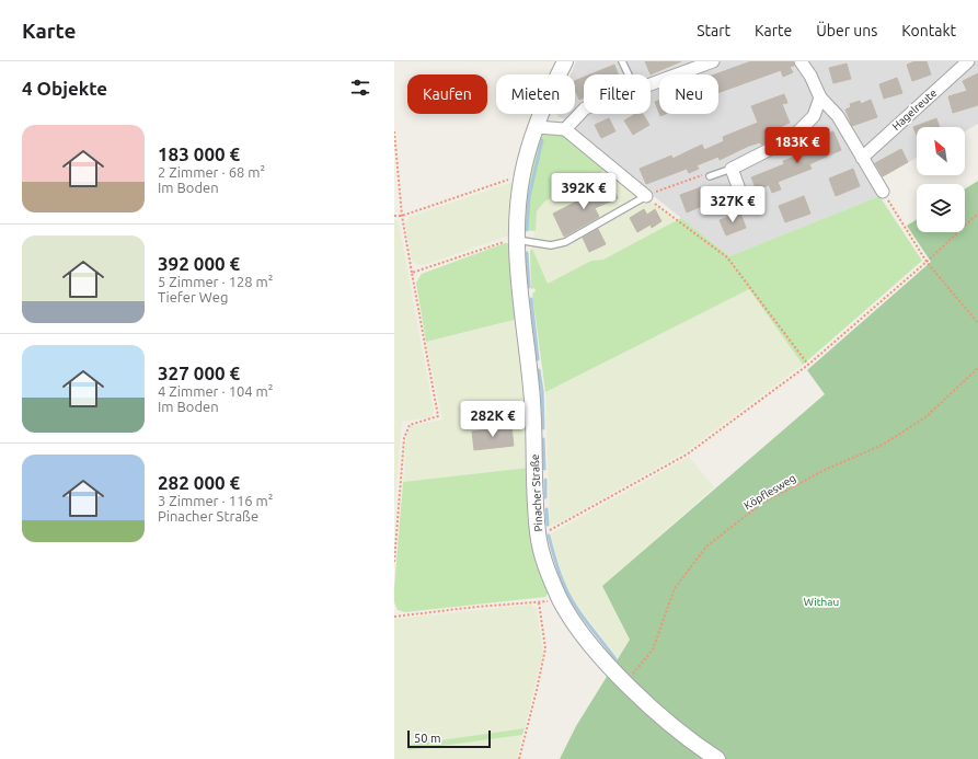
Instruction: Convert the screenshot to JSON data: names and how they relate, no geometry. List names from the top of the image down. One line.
{"streets":{"street":["Hagelreute","Pinacher Straße"],"path":["Köpflesweg"]},"crossings":[["Köpflesweg","Pinacher Straße"]],"parks":["Withau"],"scale_bar":"50 m","north":"top left","page":{"header":"Karte","nav":["Start","Karte","Über uns","Kontakt"],"heading":"4 Objekte","chip":["Kaufen","Mieten","Filter","Neu"],"list":[{"name":"183 000 €","note":"2 Zimmer · 68 m² · Im Boden"},{"name":"392 000 €","note":"5 Zimmer · 128 m² · Tiefer Weg"},{"name":"327 000 €","note":"4 Zimmer · 104 m² · Im Boden"},{"name":"282 000 €","note":"3 Zimmer · 116 m² · Pinacher Straße"}],"price":["183K €","392K €","327K €","282K €"],"scale":"50 m"}}
